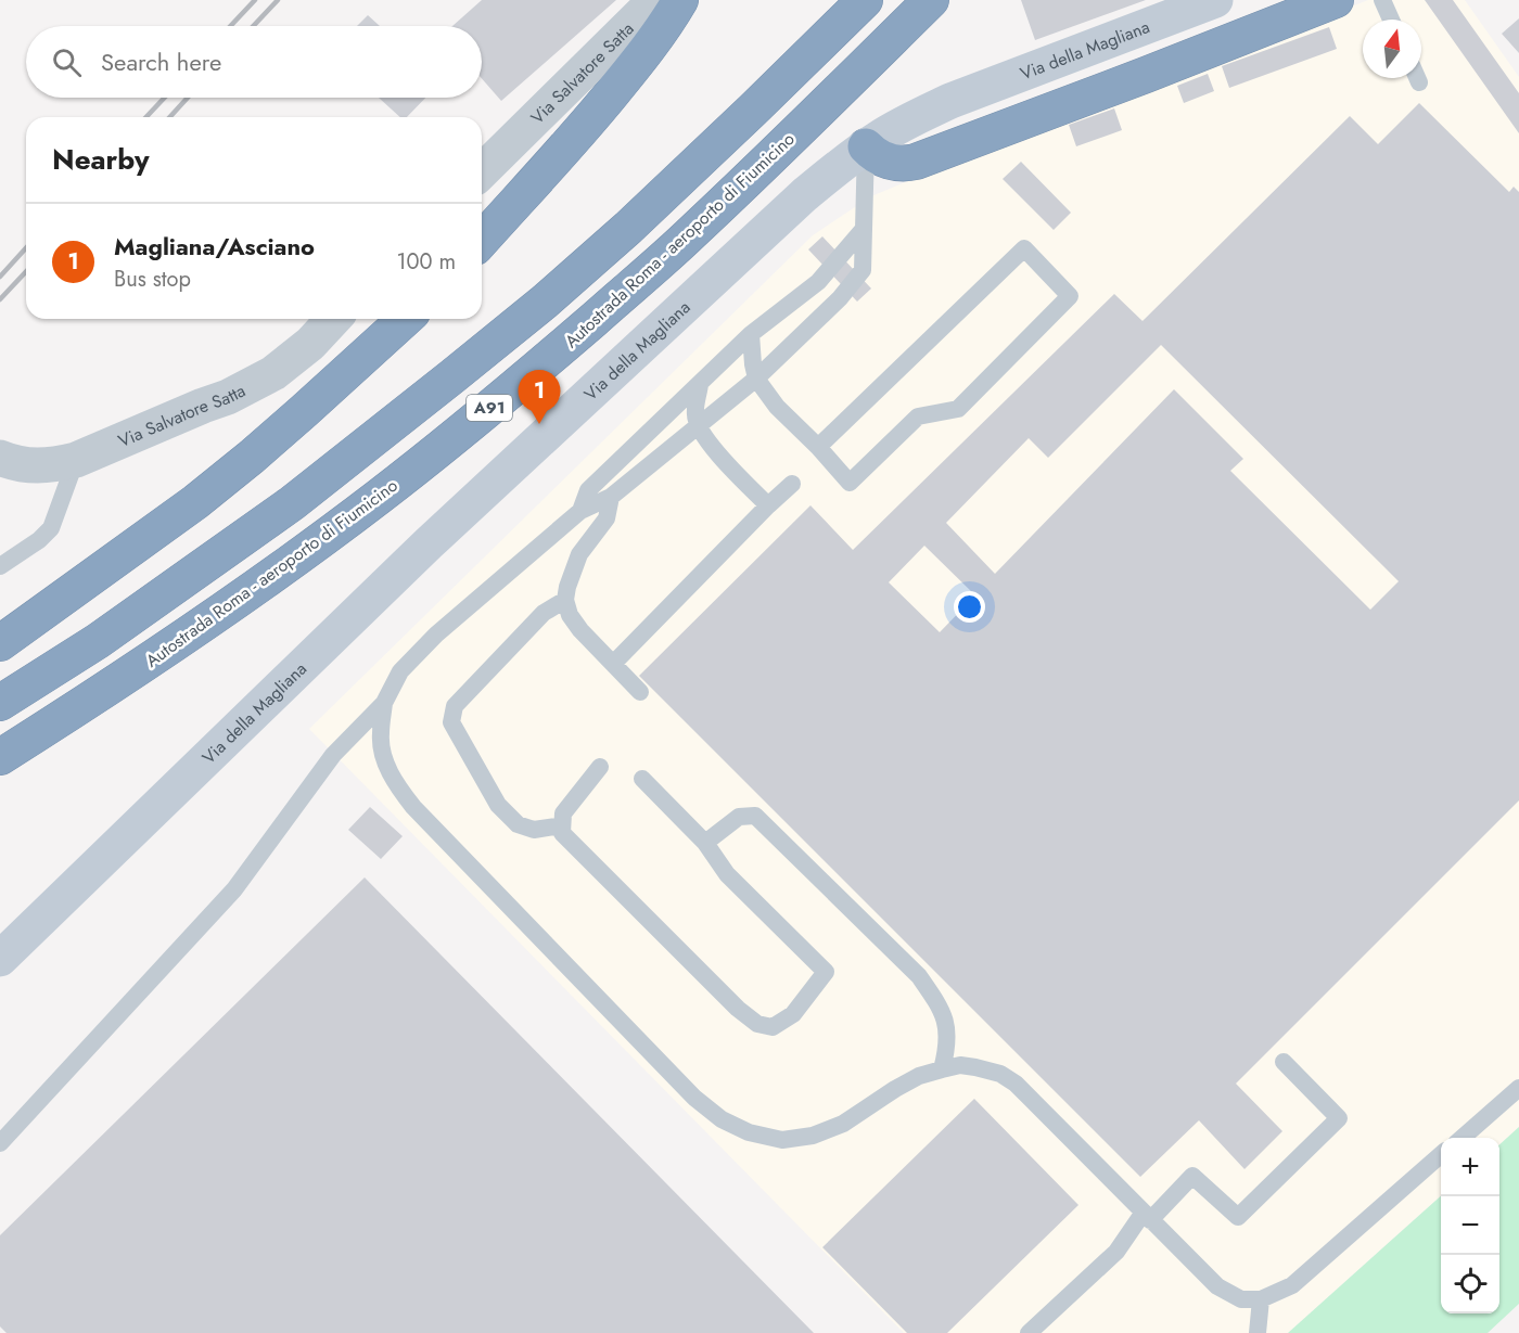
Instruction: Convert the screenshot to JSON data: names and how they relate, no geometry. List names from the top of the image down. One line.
{"streets":{"highway":["Autostrada Roma - aeroporto di Fiumicino","A91"],"main road":["Via della Magliana"],"street":["Via Salvatore Satta"]},"north":"top","page":{"search":"Search here","heading":"Nearby","list":[{"mark":"1","name":"Magliana/Asciano","note":"Bus stop","value":"100 m"}],"pins":"1","map_buttons":["+","−"]}}
